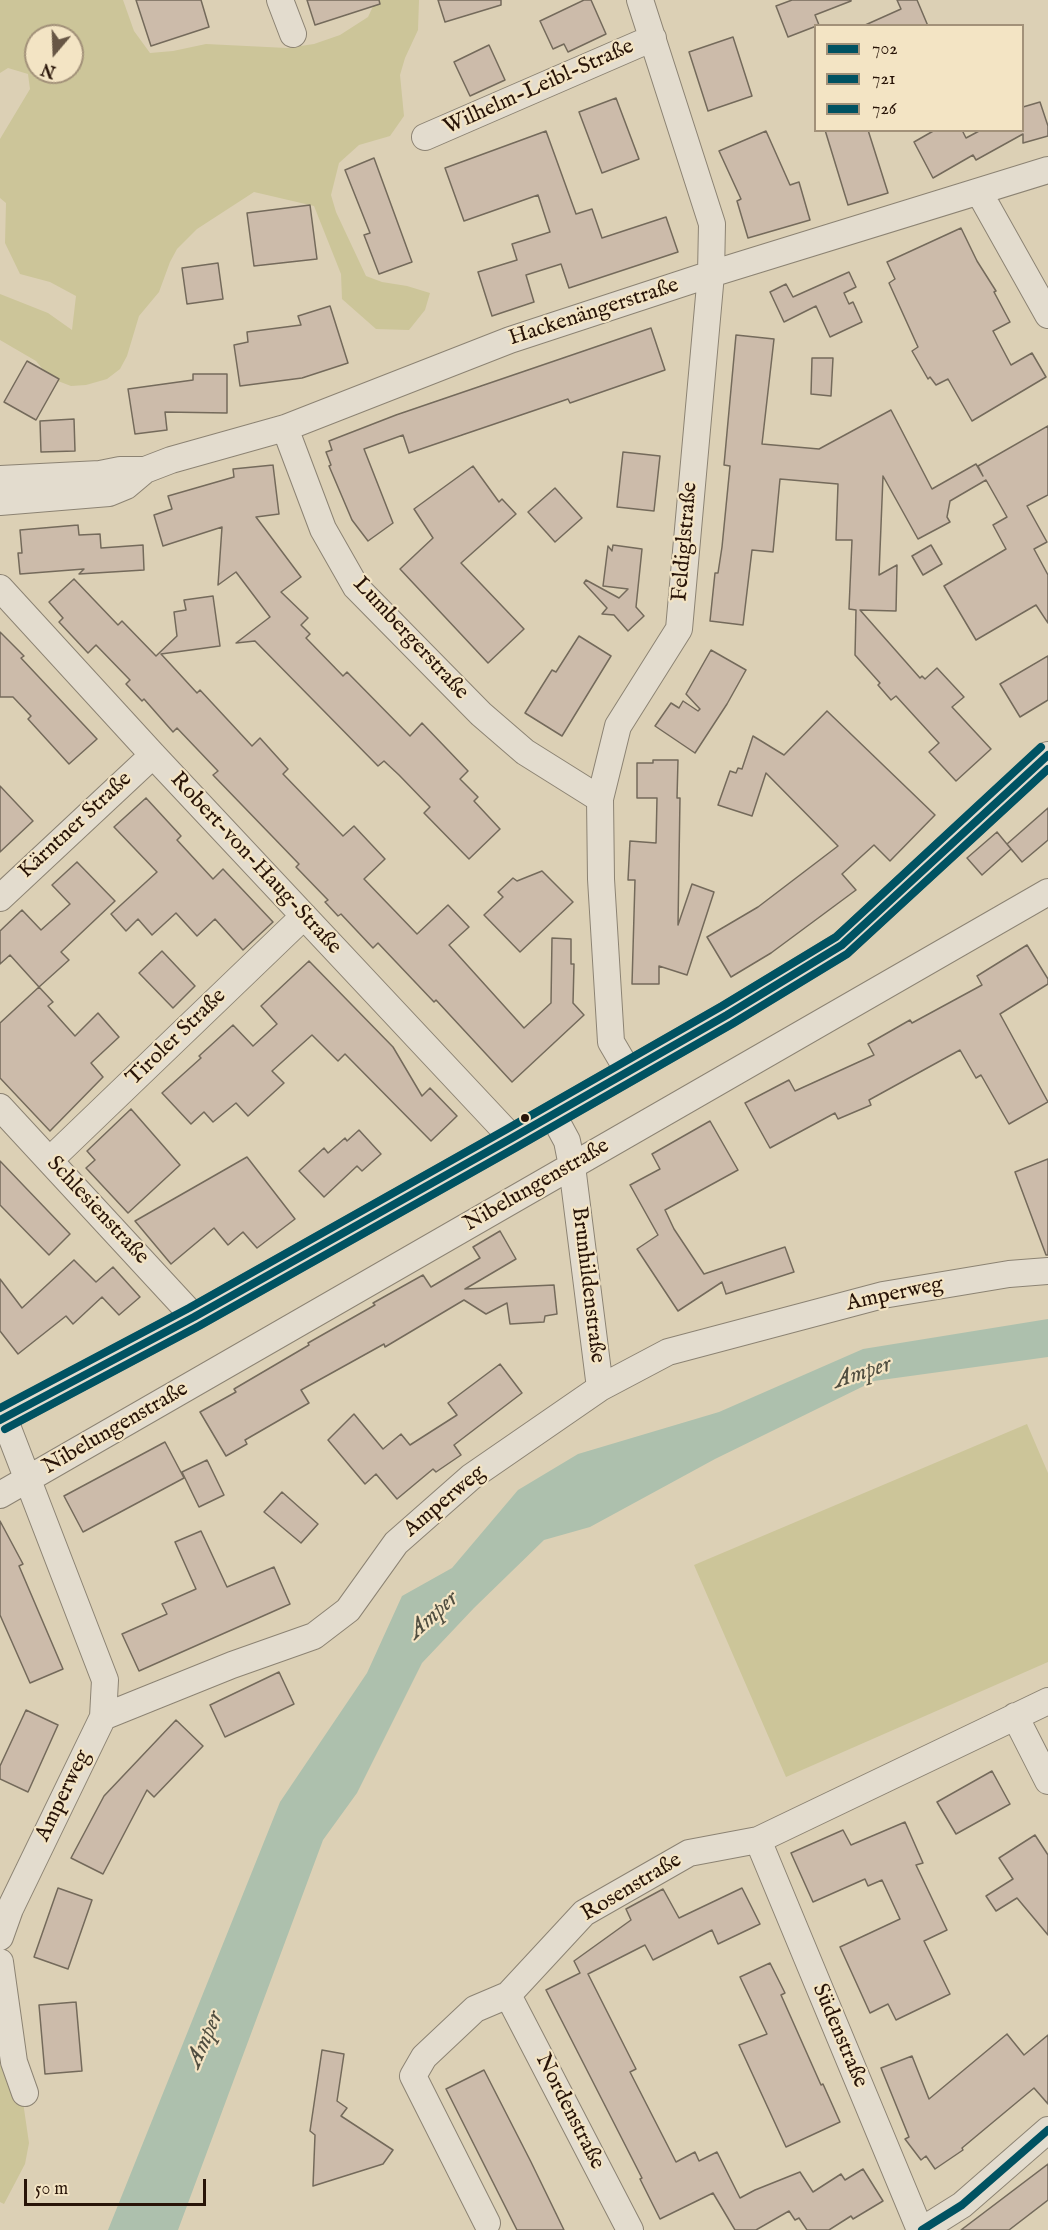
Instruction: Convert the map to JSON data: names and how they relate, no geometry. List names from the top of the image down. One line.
{"streets":{"street":["Wilhelm-Leibl-Straße","Hackenängerstraße","Feldiglstraße","Lumbergerstraße","Kärntner Straße","Robert-von-Haug-Straße","Tiroler Straße","Nibelungenstraße","Schlesienstraße","Brunhildenstraße","Amperweg","Rosenstraße","Südenstraße","Nordenstraße"]},"crossings":[["Wilhelm-Leibl-Straße","Feldiglstraße"],["Hackenängerstraße","Feldiglstraße"],["Hackenängerstraße","Lumbergerstraße"],["Feldiglstraße","Lumbergerstraße"],["Kärntner Straße","Robert-von-Haug-Straße"],["Robert-von-Haug-Straße","Tiroler Straße"],["Tiroler Straße","Schlesienstraße"],["Nibelungenstraße","Brunhildenstraße"],["Brunhildenstraße","Amperweg"],["Rosenstraße","Südenstraße"],["Rosenstraße","Nordenstraße"]],"water":["Amper"],"lines":["transit line 726","transit line 702","transit line 721"],"legend":["702","721","726"],"scale_bar":"50 m","north":"bottom"}
